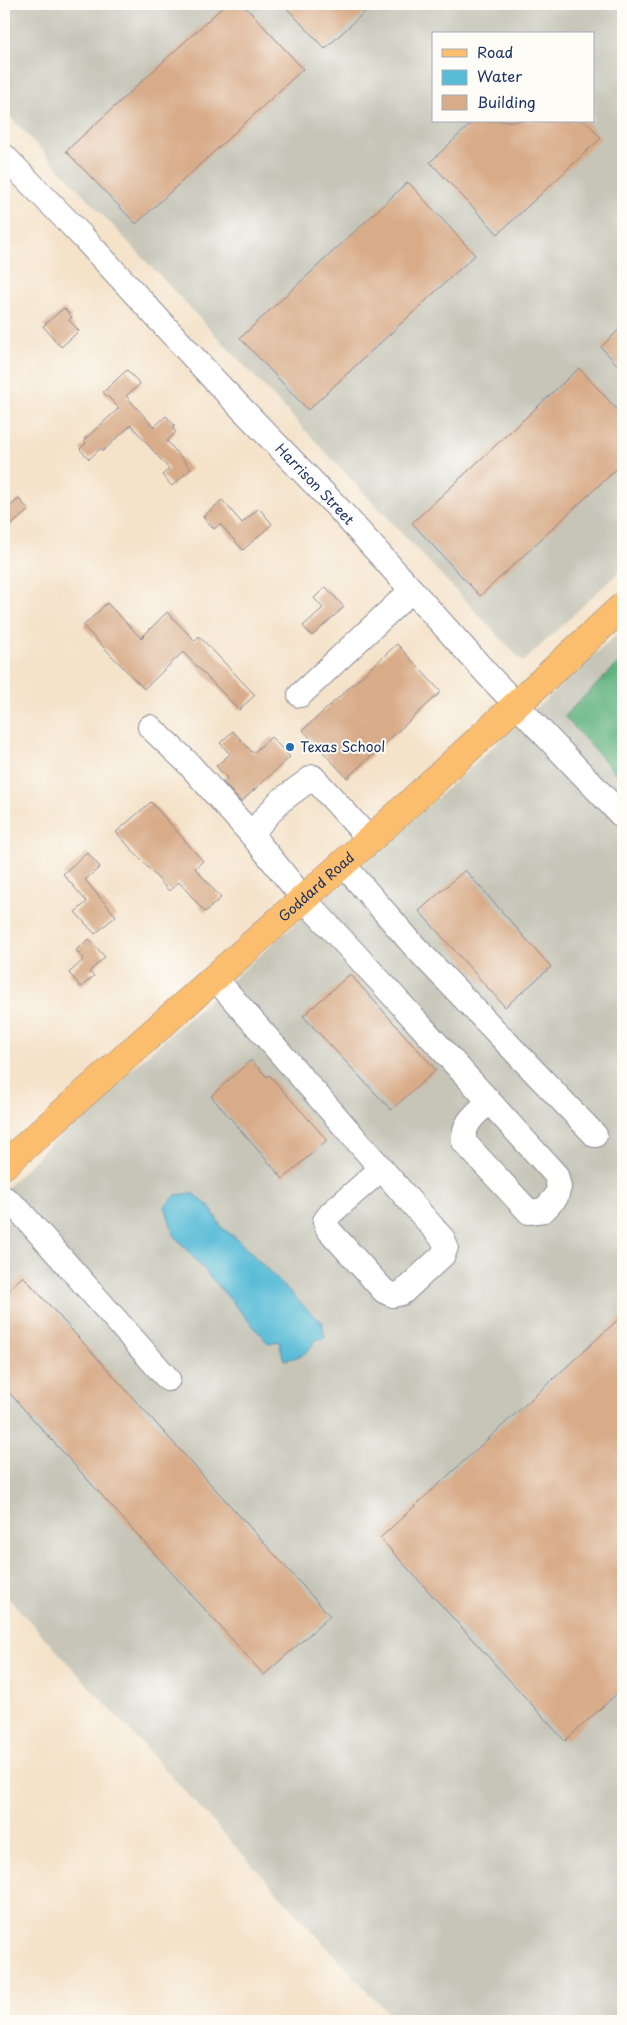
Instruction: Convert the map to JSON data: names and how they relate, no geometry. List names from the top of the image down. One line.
{"streets":{"main road":["Goddard Road"],"street":["Harrison Street"]},"crossings":[["Harrison Street","Goddard Road"]],"places":["Texas School"],"legend":["Road","Water","Building"]}
